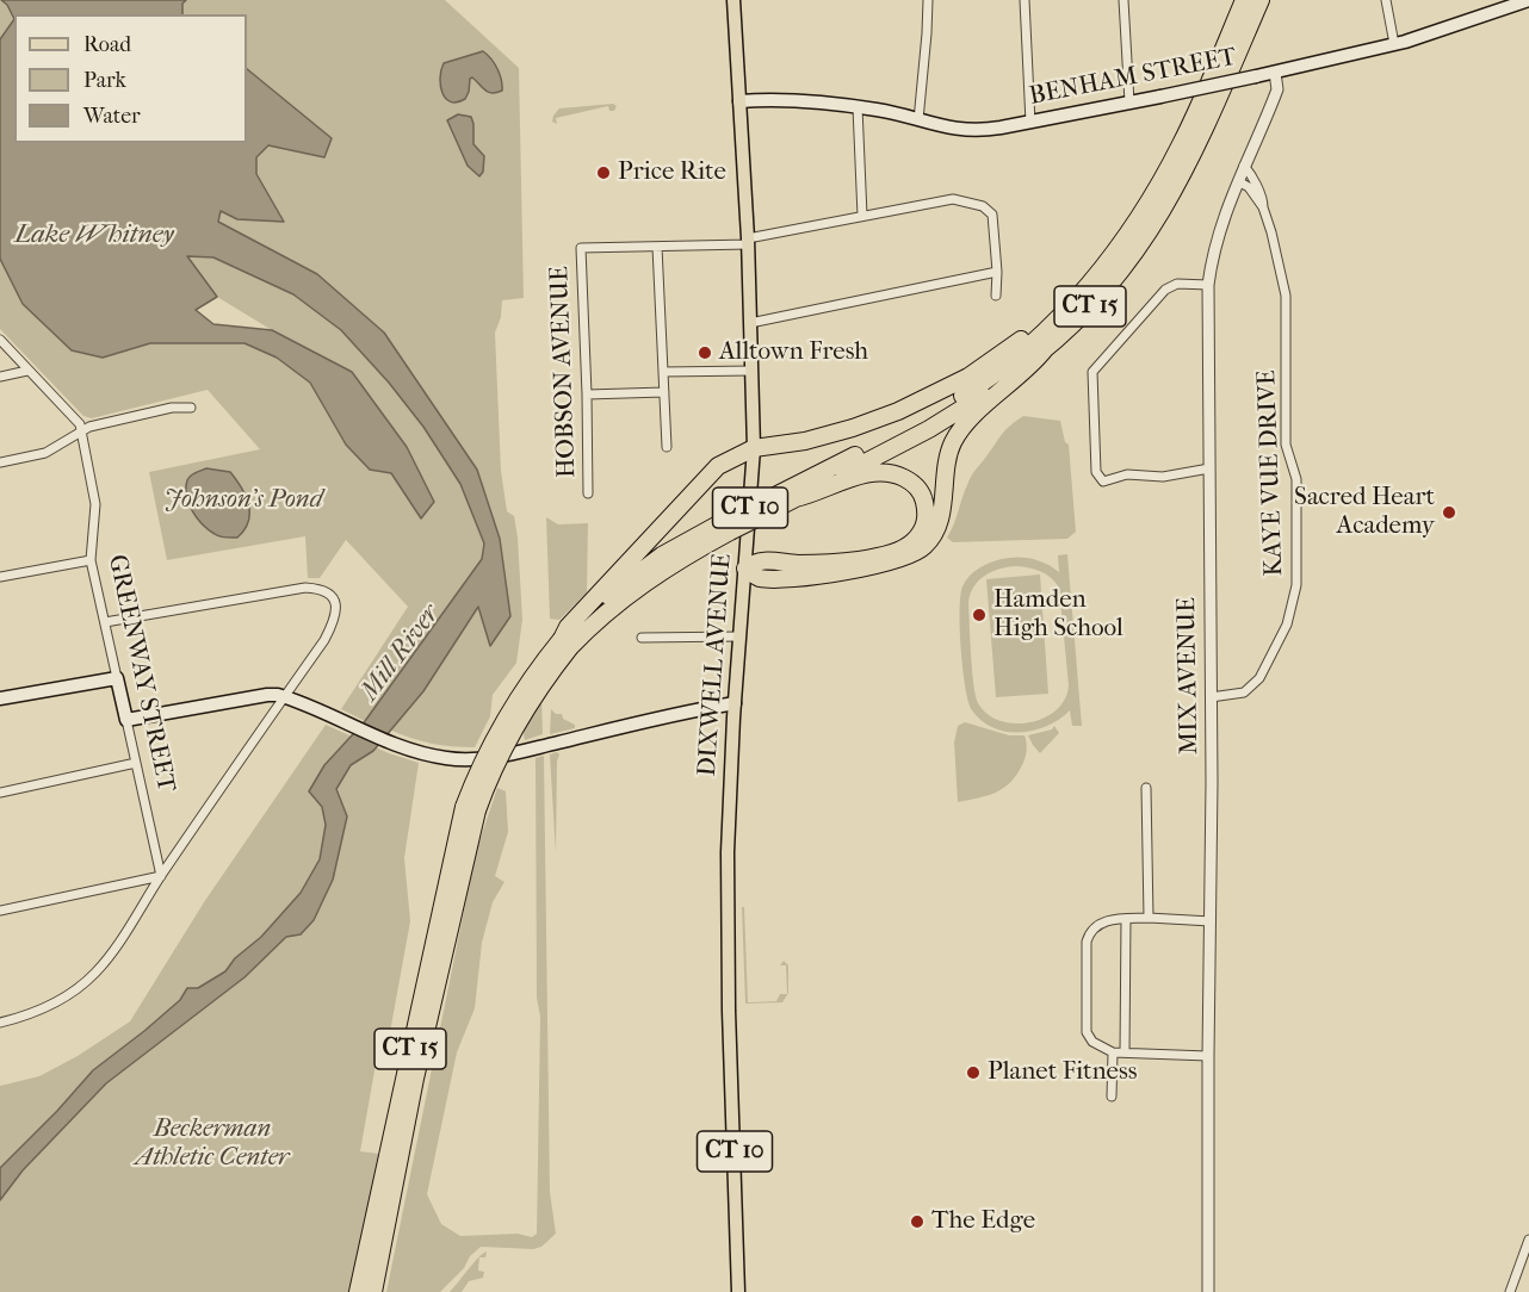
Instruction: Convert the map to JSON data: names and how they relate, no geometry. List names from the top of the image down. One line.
{"streets":{"highway":["CT 15"],"main road":["BENHAM STREET","CT 10","DIXWELL AVENUE","GREENWAY STREET"],"street":["HOBSON AVENUE","KAYE VUE DRIVE","MIX AVENUE"]},"crossings":[["BENHAM STREET","DIXWELL AVENUE"],["BENHAM STREET","MIX AVENUE"],["KAYE VUE DRIVE","MIX AVENUE"]],"water":["Lake Whitney","Mill River"],"parks":["Johnson's Pond","Beckerman Athletic Center"],"places":["Price Rite","Alltown Fresh","Sacred Heart Academy","Hamden High School","Planet Fitness","The Edge"],"legend":["Road","Park","Water"]}
